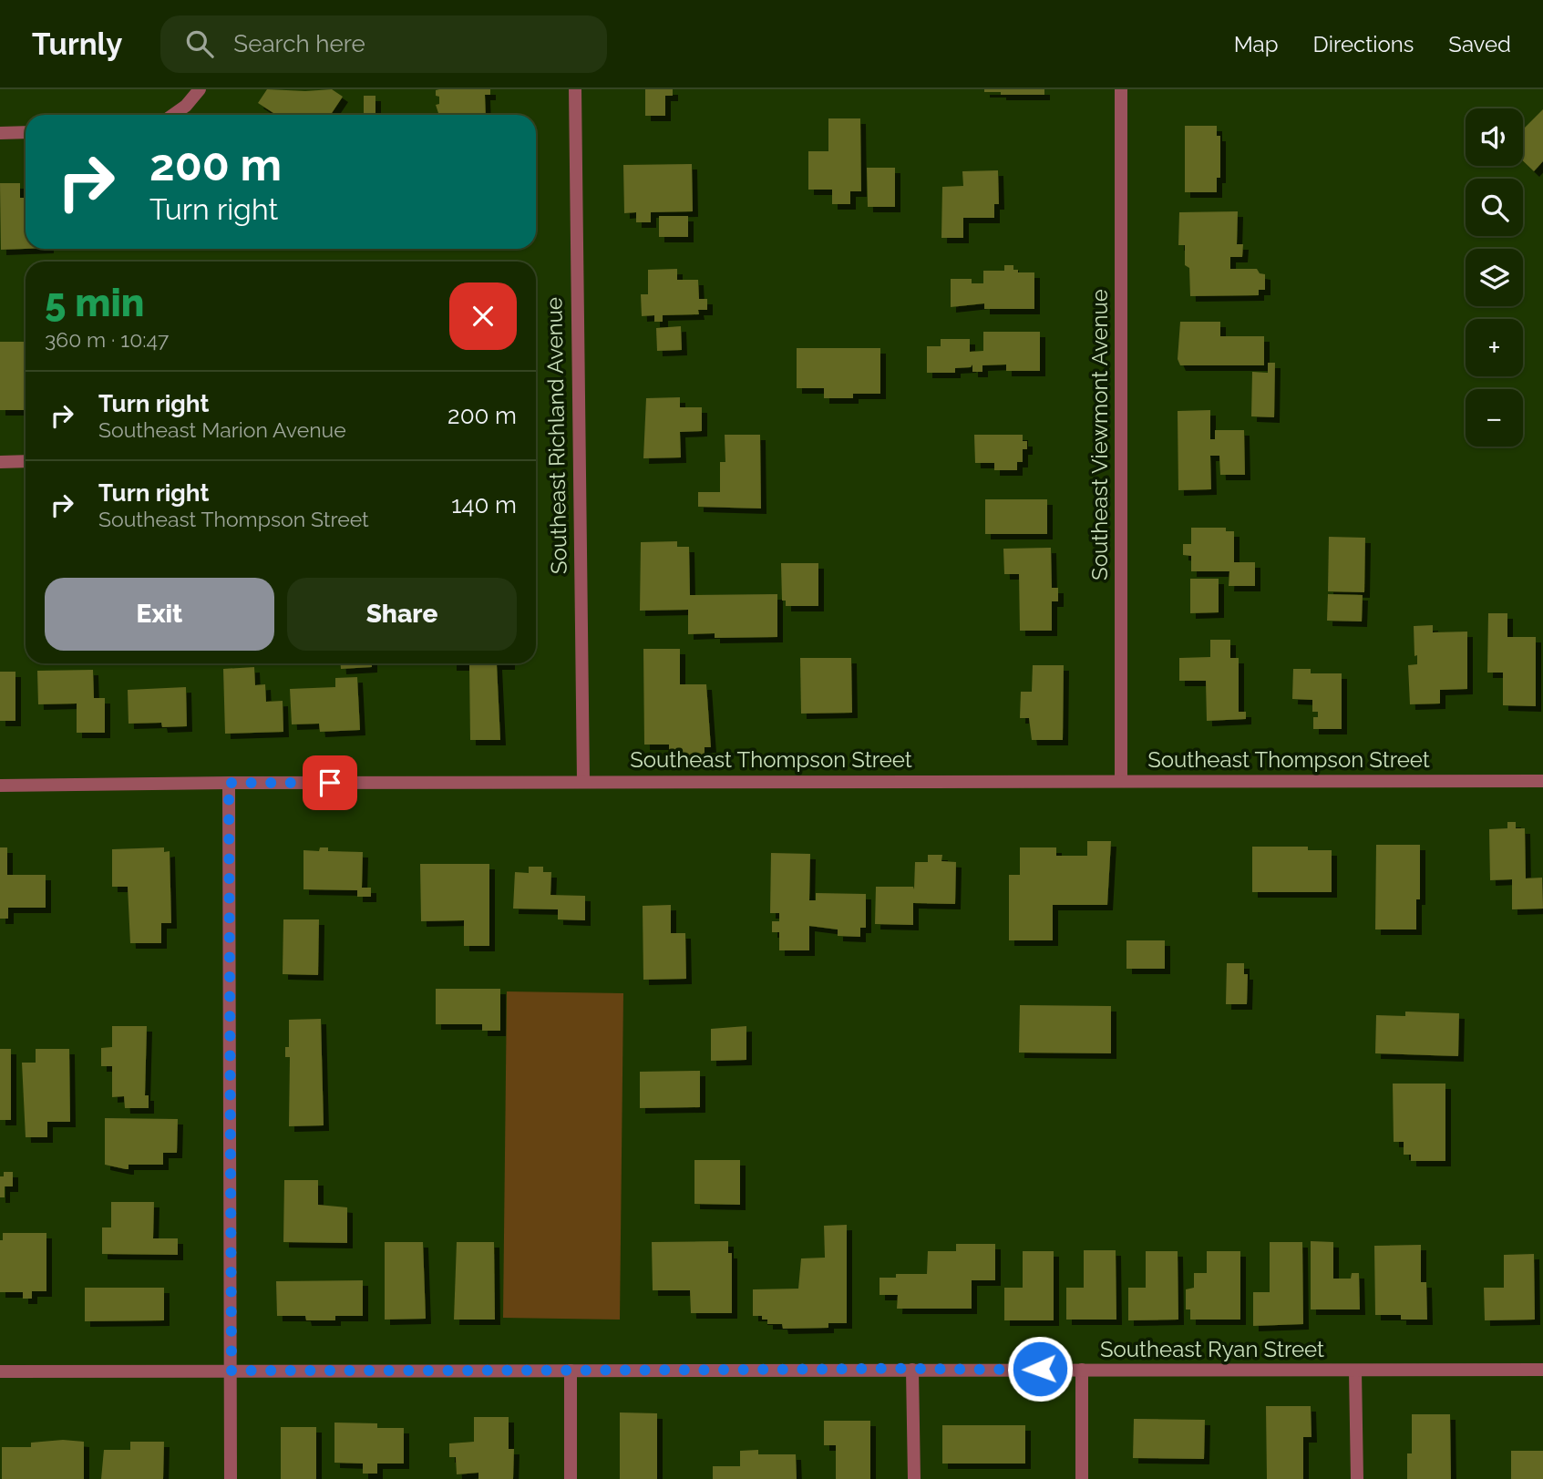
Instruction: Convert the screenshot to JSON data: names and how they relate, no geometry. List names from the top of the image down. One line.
{"streets":{"street":["Southeast Viewmont Avenue","Southeast Richland Avenue","Southeast Thompson Street","Southeast Ryan Street"]},"crossings":[["Southeast Viewmont Avenue","Southeast Thompson Street"],["Southeast Richland Avenue","Southeast Thompson Street"]],"page":{"header":"Turnly","search":"Search here","nav":["Map","Directions","Saved"],"map_buttons":["+","−"],"turn":["200 m","Turn right"],"heading":["5 min","360 m · 10:47"],"list":[{"name":"Turn right","note":"Southeast Marion Avenue","value":"200 m"},{"name":"Turn right","note":"Southeast Thompson Street","value":"140 m"}],"buttons":["Exit","Share"]}}
